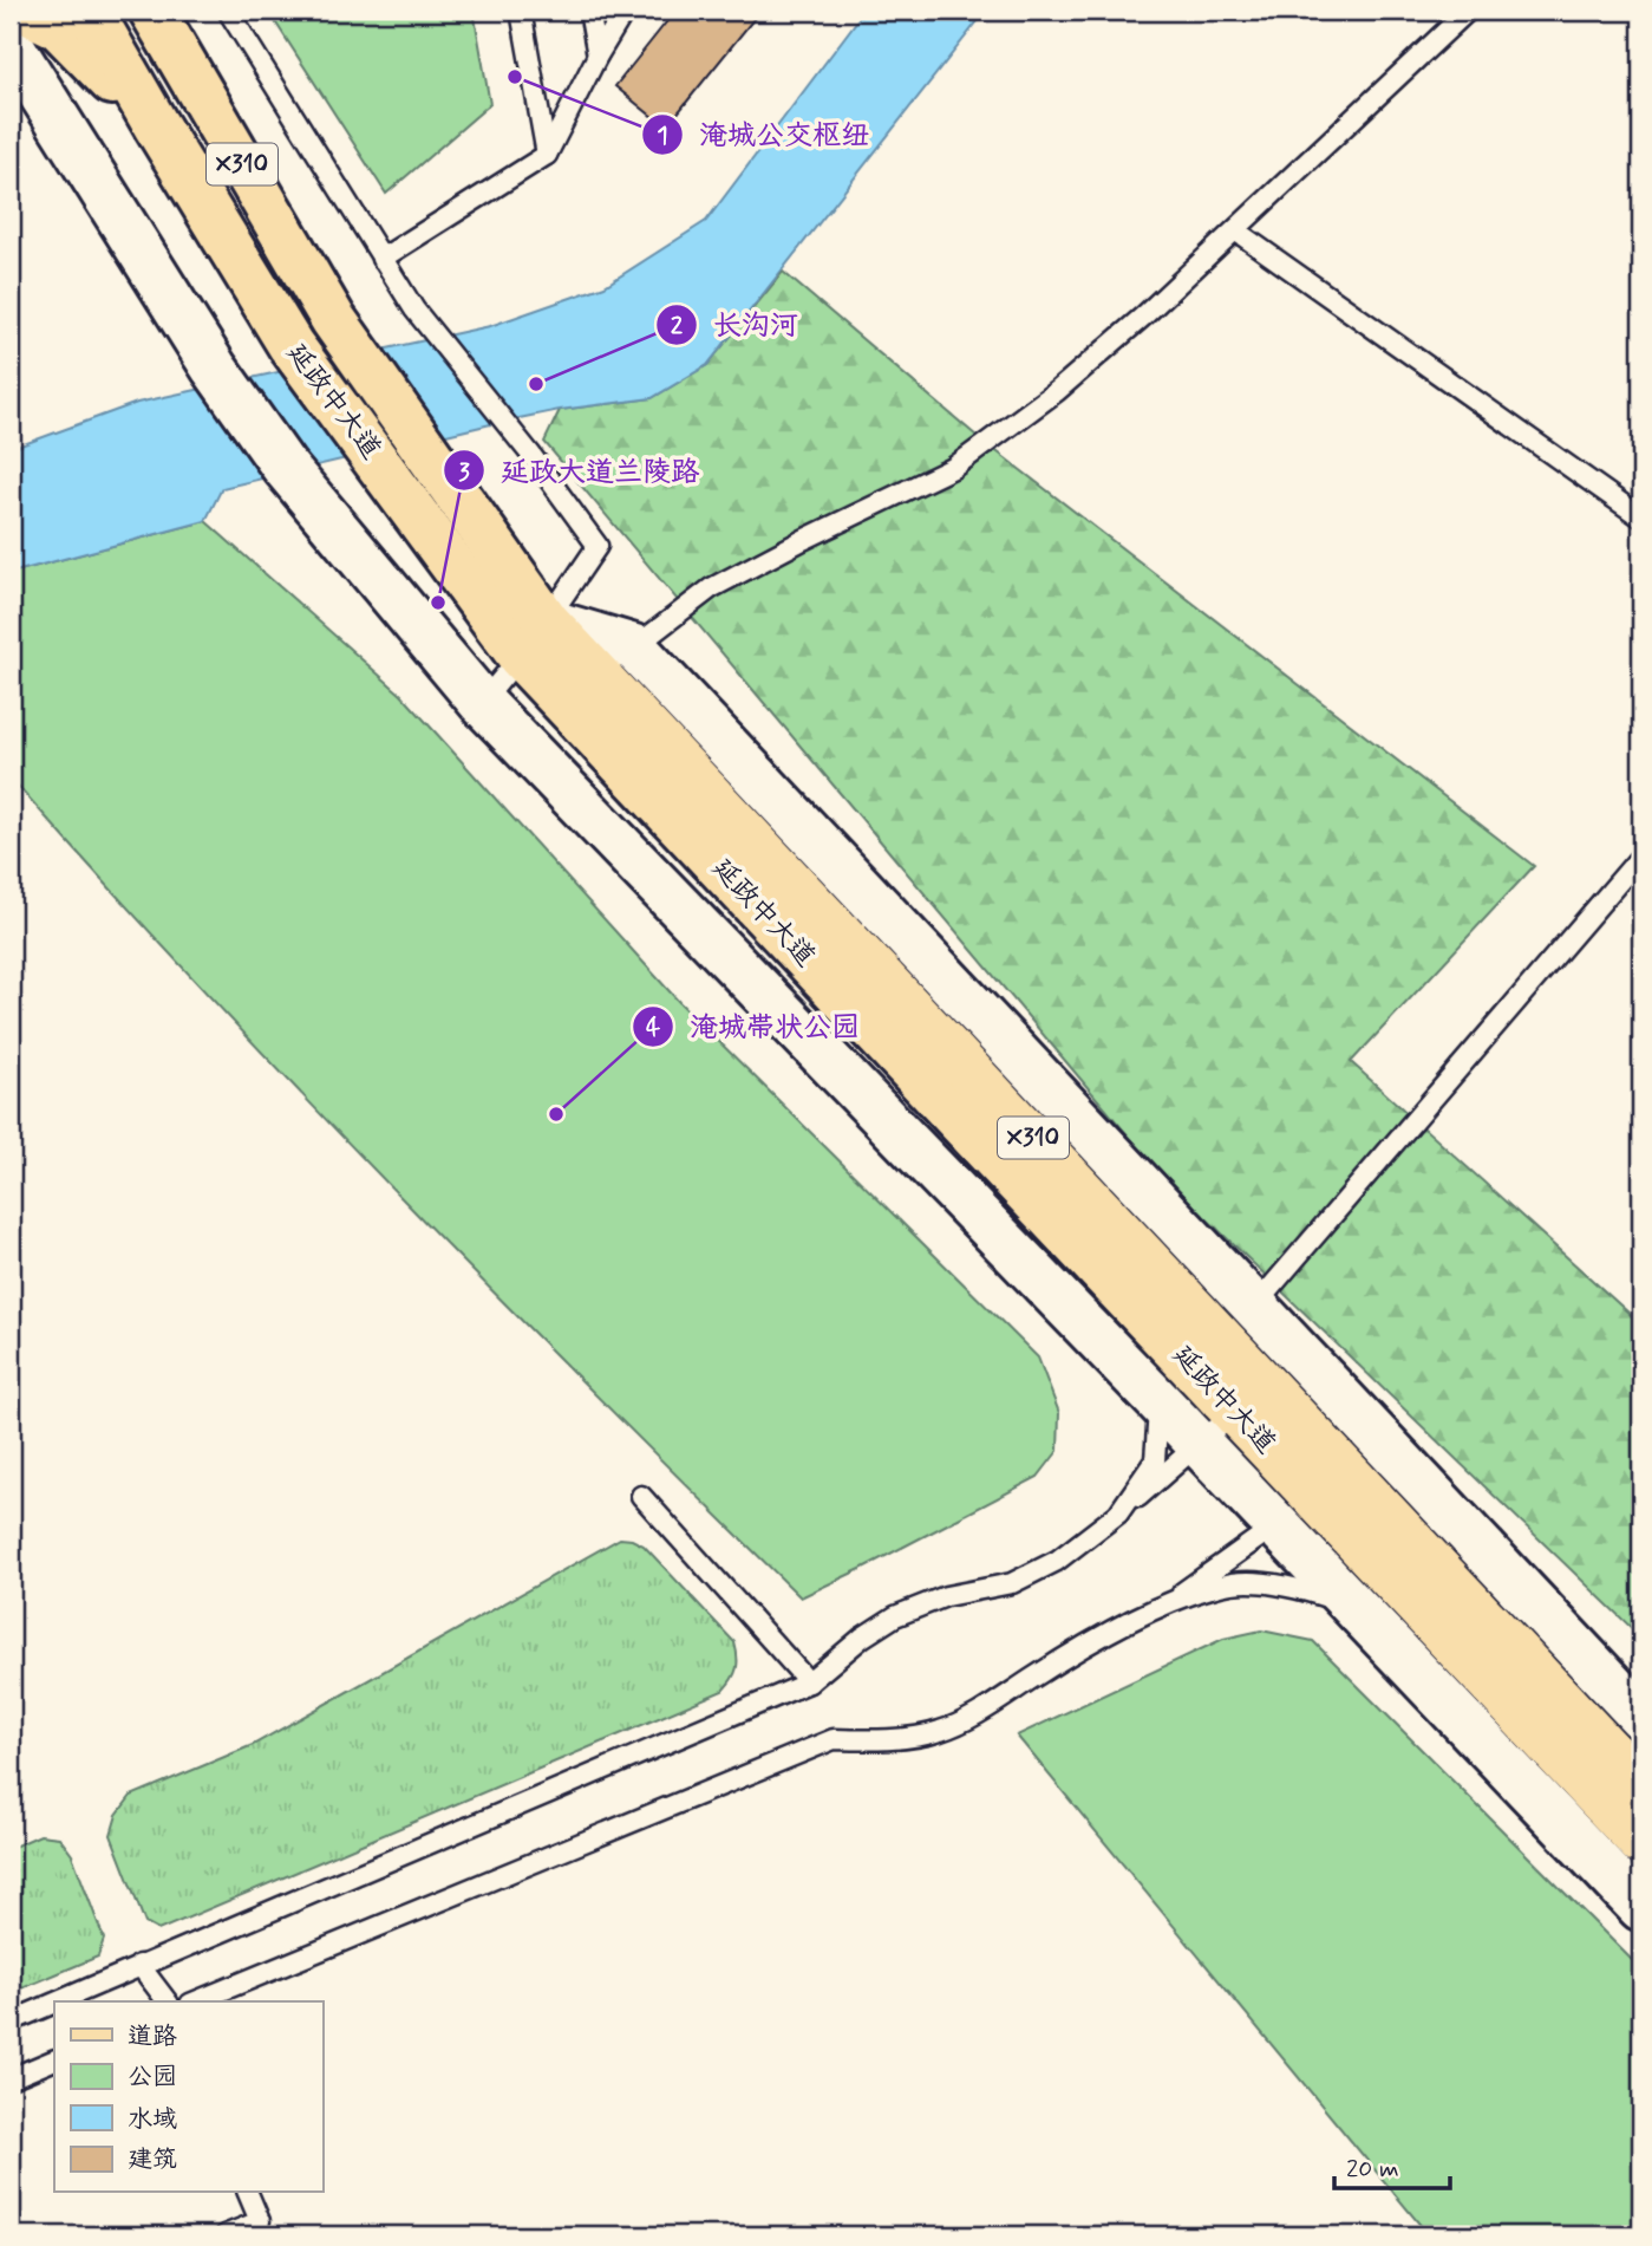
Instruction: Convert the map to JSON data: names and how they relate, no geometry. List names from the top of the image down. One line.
{"streets":{"main road":["X310","延政中大道"]},"places":["淹城公交枢纽","长沟河","延政大道兰陵路","淹城带状公园"],"legend":["道路","公园","水域","建筑"],"scale_bar":"20 m"}
